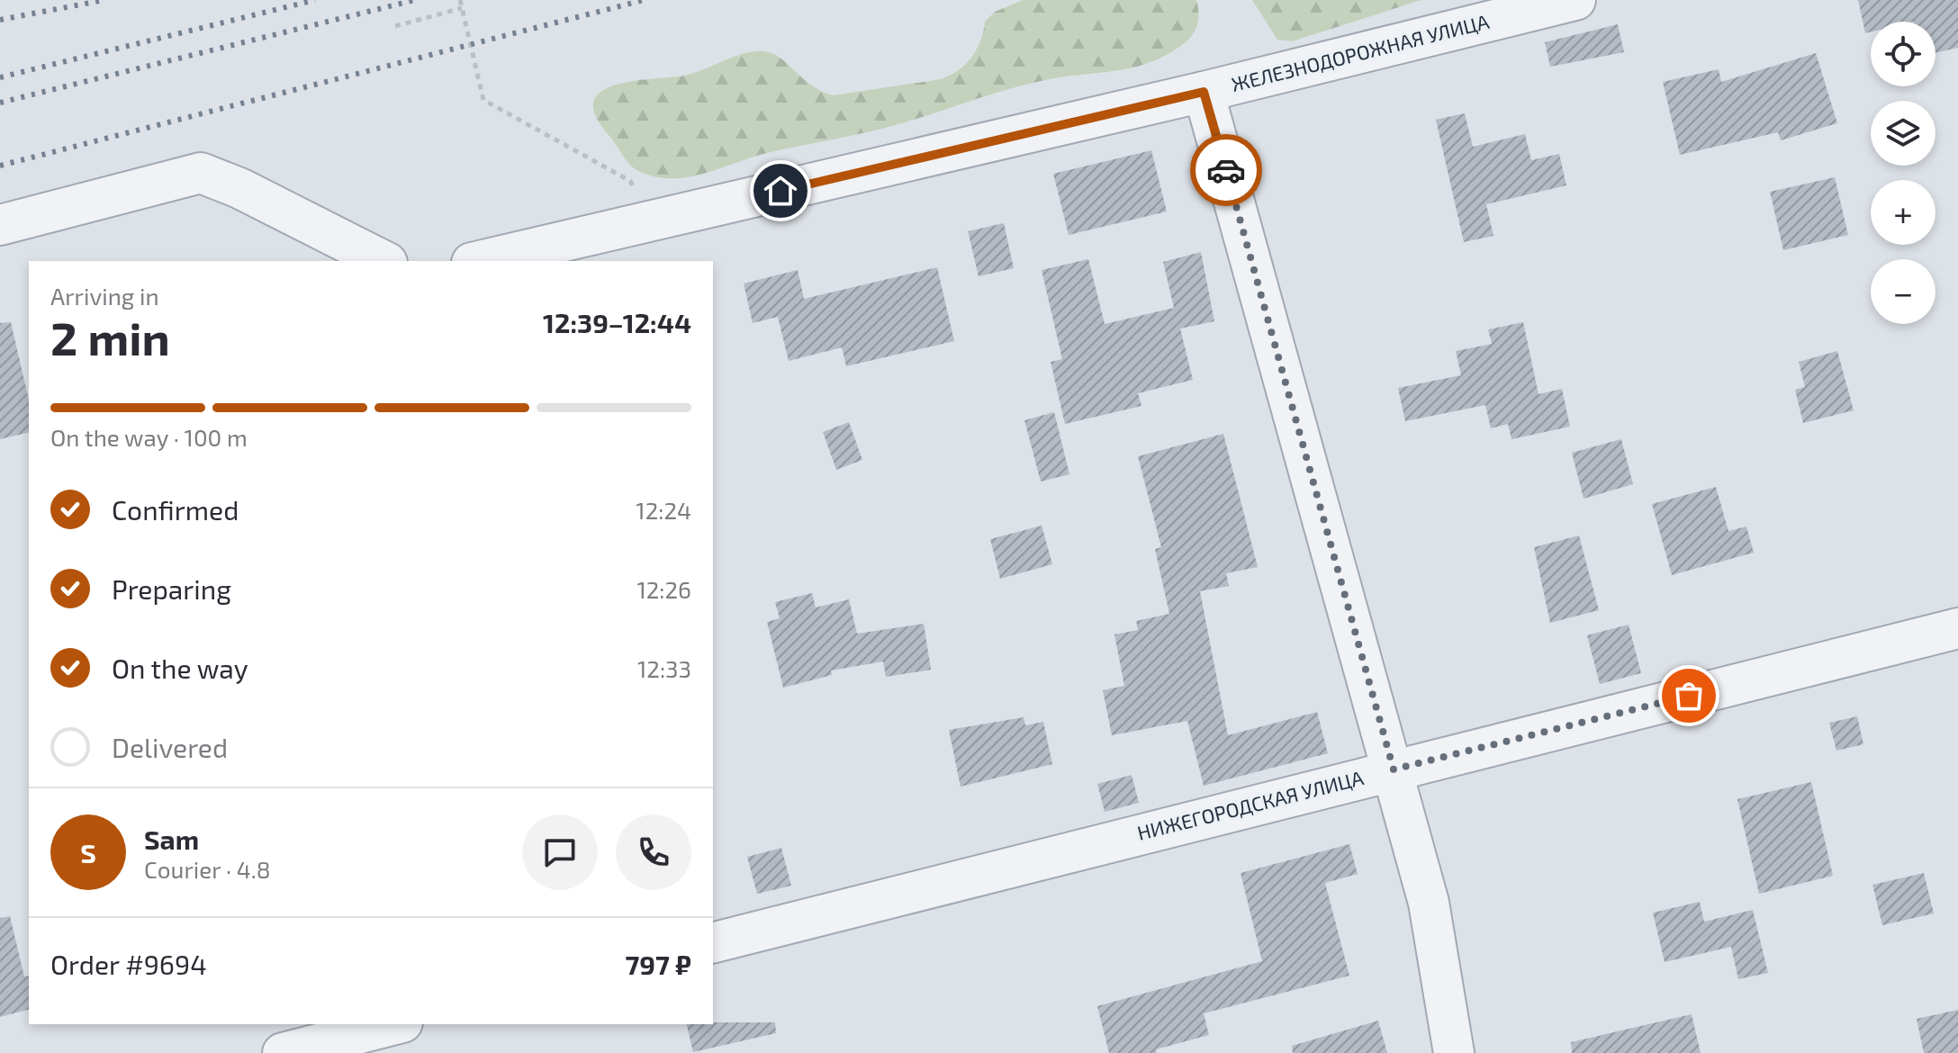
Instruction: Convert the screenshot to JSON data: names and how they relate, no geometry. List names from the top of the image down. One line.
{"streets":{"street":["ЖЕЛЕЗНОДОРОЖНАЯ УЛИЦА","НИЖЕГОРОДСКАЯ УЛИЦА"]},"page":{"map_buttons":["+","−"],"heading":["2 min","Arriving in","12:39–12:44"],"panel":["Sam","Courier · 4.8","Order #9694","797 ₽"],"bar":"On the way · 100 m","list":[["Confirmed","12:24"],["Preparing","12:26"],["On the way","12:33"],"Delivered"],"round":"S"}}
